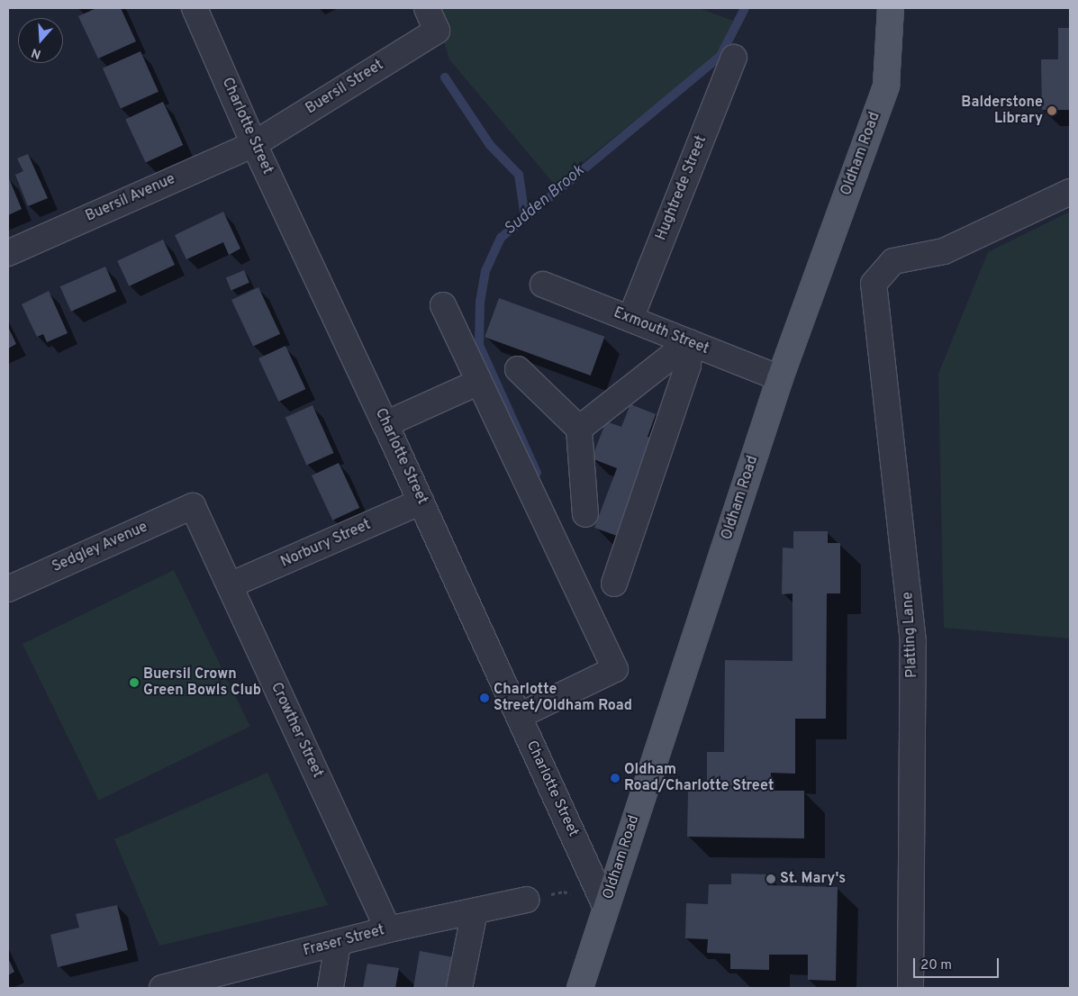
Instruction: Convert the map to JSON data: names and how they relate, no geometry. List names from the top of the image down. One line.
{"streets":{"main road":["Oldham Road"],"street":["Buersil Street","Charlotte Street","Hughtrede Street","Buersil Avenue","Exmouth Street","Norbury Street","Sedgley Avenue","Platting Lane","Crowther Street","Fraser Street"]},"crossings":[["Buersil Street","Charlotte Street"],["Buersil Street","Buersil Avenue"],["Charlotte Street","Oldham Road"],["Charlotte Street","Buersil Avenue"],["Charlotte Street","Norbury Street"],["Oldham Road","Exmouth Street"],["Hughtrede Street","Exmouth Street"],["Norbury Street","Crowther Street"],["Sedgley Avenue","Crowther Street"],["Crowther Street","Fraser Street"]],"water":["Sudden Brook"],"places":["Balderstone Library","Buersil Crown Green Bowls Club","Charlotte Street/Oldham Road","Oldham Road/Charlotte Street","St. Mary's"],"scale_bar":"20 m","north":"bottom"}
